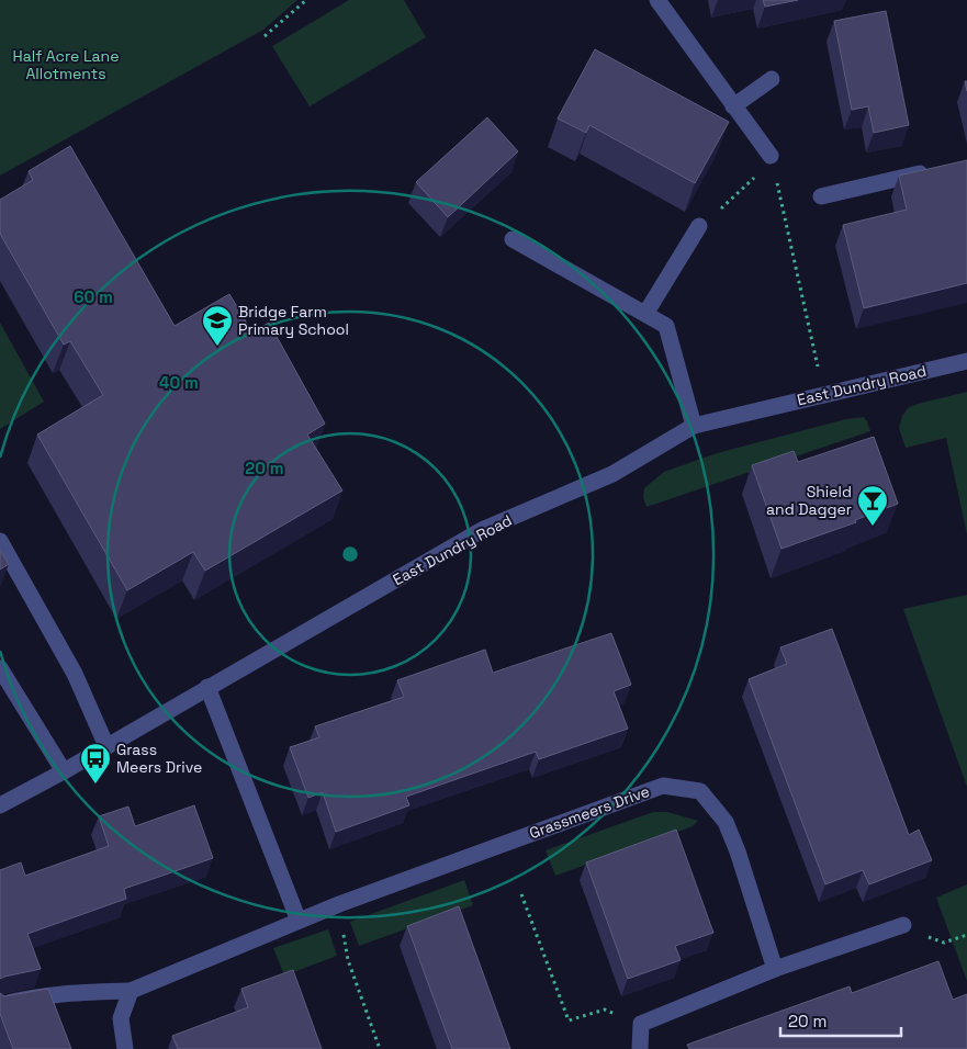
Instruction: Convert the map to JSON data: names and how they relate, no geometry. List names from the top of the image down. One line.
{"streets":{"street":["East Dundry Road","Grassmeers Drive"]},"parks":["Half Acre Lane Allotments"],"places":{"school or university":["Bridge Farm Primary School"],"bar":["Shield and Dagger"],"bus stop":["Grass Meers Drive"]},"scale_bar":"20 m","rings":["60 m","40 m","20 m"]}
